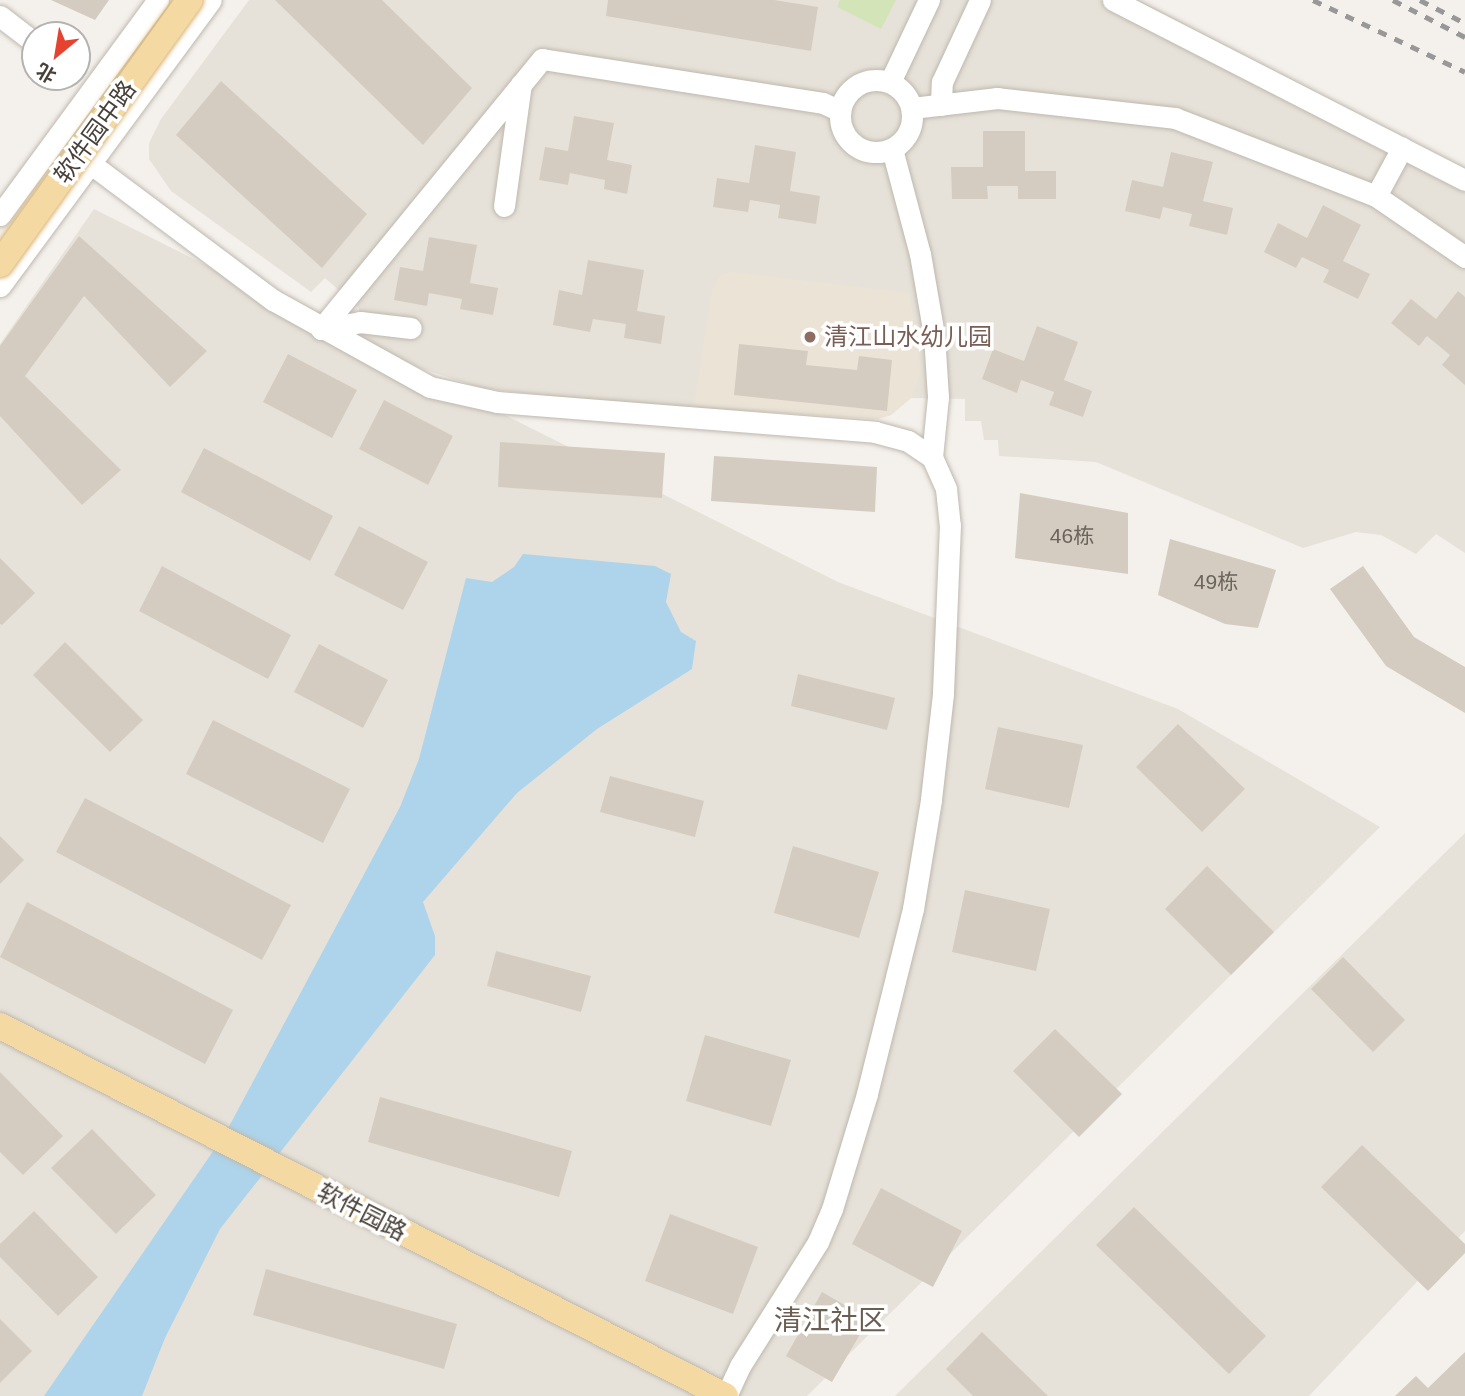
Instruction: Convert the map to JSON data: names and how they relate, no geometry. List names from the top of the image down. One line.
{"streets":{"main road":["软件园中路","软件园路"]},"districts":["清江社区"],"places":["清江山水幼儿园"],"house_numbers":["46栋","49栋"],"north":"bottom left"}
